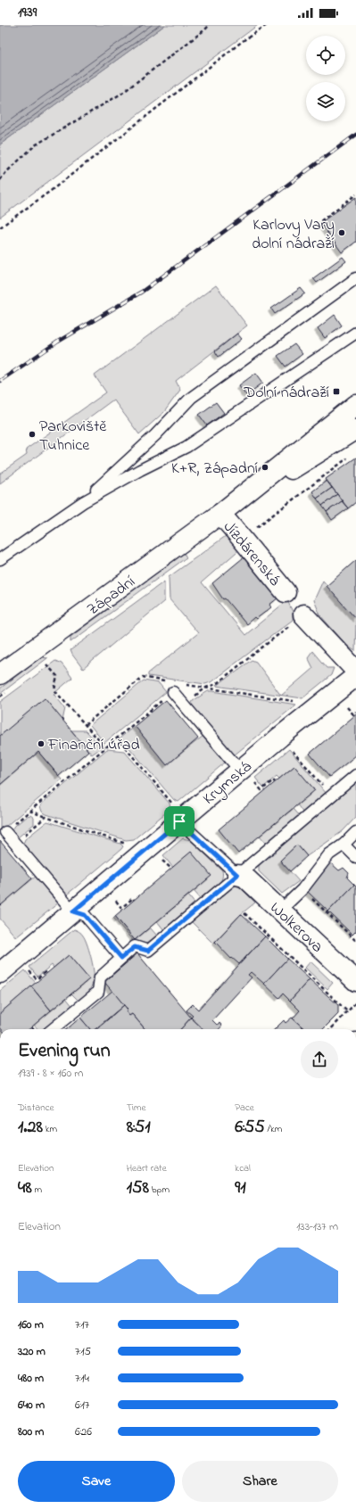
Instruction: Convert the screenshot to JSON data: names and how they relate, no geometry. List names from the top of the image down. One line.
{"streets":{"street":["Jízdárenská","Západní","Krymská","Wolkerova"]},"crossings":[["Jízdárenská","Západní"]],"places":{"other":["Karlovy Vary dolní nádraží","Parkoviště Tuhnice","K+R, Západní","Finanční úřad"],"transit":["Dolní nádraží"]},"page":{"status":"19:39","heading":["Evening run","19:39 · 8 × 160 m"],"stats":[["Distance","1.28 km"],["Time","8:51"],["Pace","6:55 /km"],["Elevation","48 m"],["Heart rate","158 bpm"],["kcal","91"]],"chart":["Elevation","133–137 m"],"list":[{"name":"160 m","note":"7:17"},{"name":"320 m","note":"7:15"},{"name":"480 m","note":"7:14"},{"name":"640 m","note":"6:17"},{"name":"800 m","note":"6:26"}],"buttons":["Save","Share"]}}
